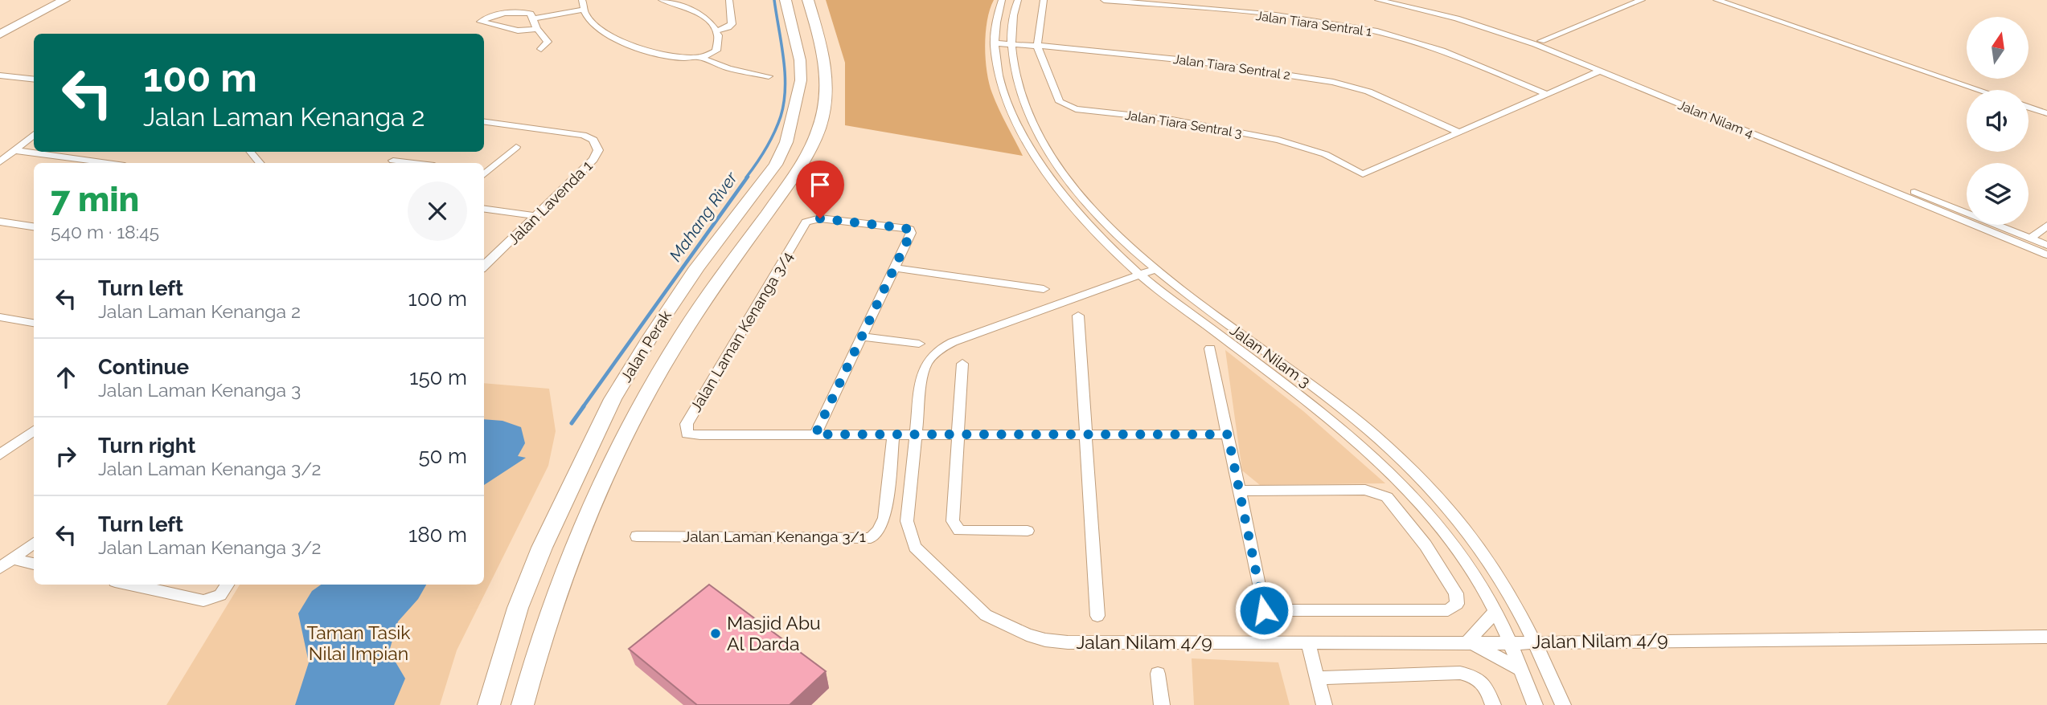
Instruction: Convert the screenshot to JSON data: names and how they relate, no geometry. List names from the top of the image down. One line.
{"streets":{"main road":["Jalan Perak"],"street":["Jalan Tiara Sentral 1","Jalan Tiara Sentral 2","Jalan Nilam 4","Jalan Tiara Sentral 3","Jalan Lavenda 1","Jalan Laman Kenanga 3/4","Jalan Nilam 3","Jalan Laman Kenanga 3/1","Jalan Nilam 4/9"]},"crossings":[["Jalan Tiara Sentral 2","Jalan Tiara Sentral 3"],["Jalan Tiara Sentral 2","Jalan Nilam 3"],["Jalan Nilam 3","Jalan Nilam 4/9"]],"water":["Mahang River"],"parks":["Taman Tasik Nilai Impian"],"places":["Masjid Abu Al Darda"],"north":"top","page":{"turn":["100 m","Jalan Laman Kenanga 2"],"heading":["7 min","540 m · 18:45"],"list":[{"name":"Turn left","note":"Jalan Laman Kenanga 2","value":"100 m"},{"name":"Continue","note":"Jalan Laman Kenanga 3","value":"150 m"},{"name":"Turn right","note":"Jalan Laman Kenanga 3/2","value":"50 m"},{"name":"Turn left","note":"Jalan Laman Kenanga 3/2","value":"180 m"}]}}
